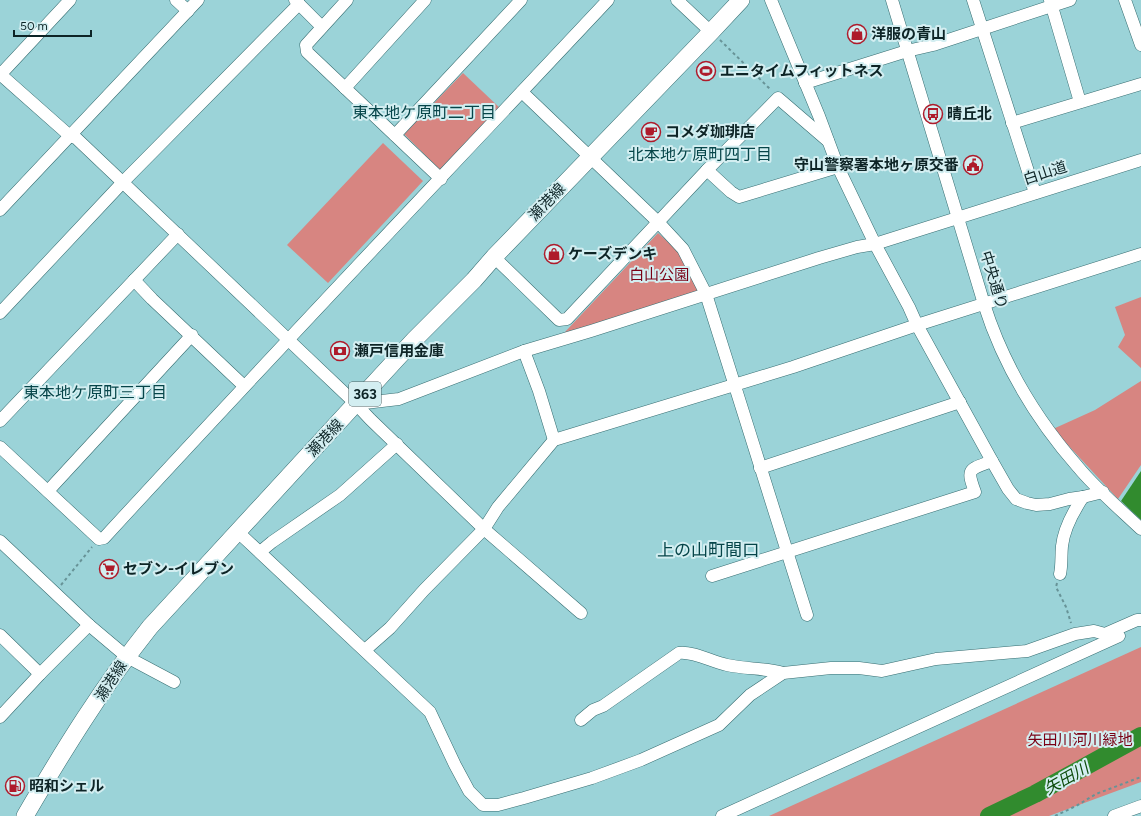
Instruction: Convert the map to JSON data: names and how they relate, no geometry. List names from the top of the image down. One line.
{"streets":{"highway":["瀬港線","363"],"street":["白山道","中央通り"]},"crossings":[["白山道","瀬港線"],["白山道","中央通り"]],"districts":["東本地ケ原町二丁目","北本地ケ原町四丁目","東本地ケ原町三丁目","上の山町間口"],"water":["矢田川"],"parks":["白山公園","矢田川河川緑地"],"places":{"shop":["洋服の青山","ケーズデンキ"],"sports":["エニタイムフィットネス"],"bus stop":["晴丘北"],"cafe":["コメダ珈琲店"],"public building":["守山警察署本地ヶ原交番"],"bank":["瀬戸信用金庫"],"supermarket":["セブン-イレブン"],"fuel station":["昭和シェル"]},"scale_bar":"50 m"}
